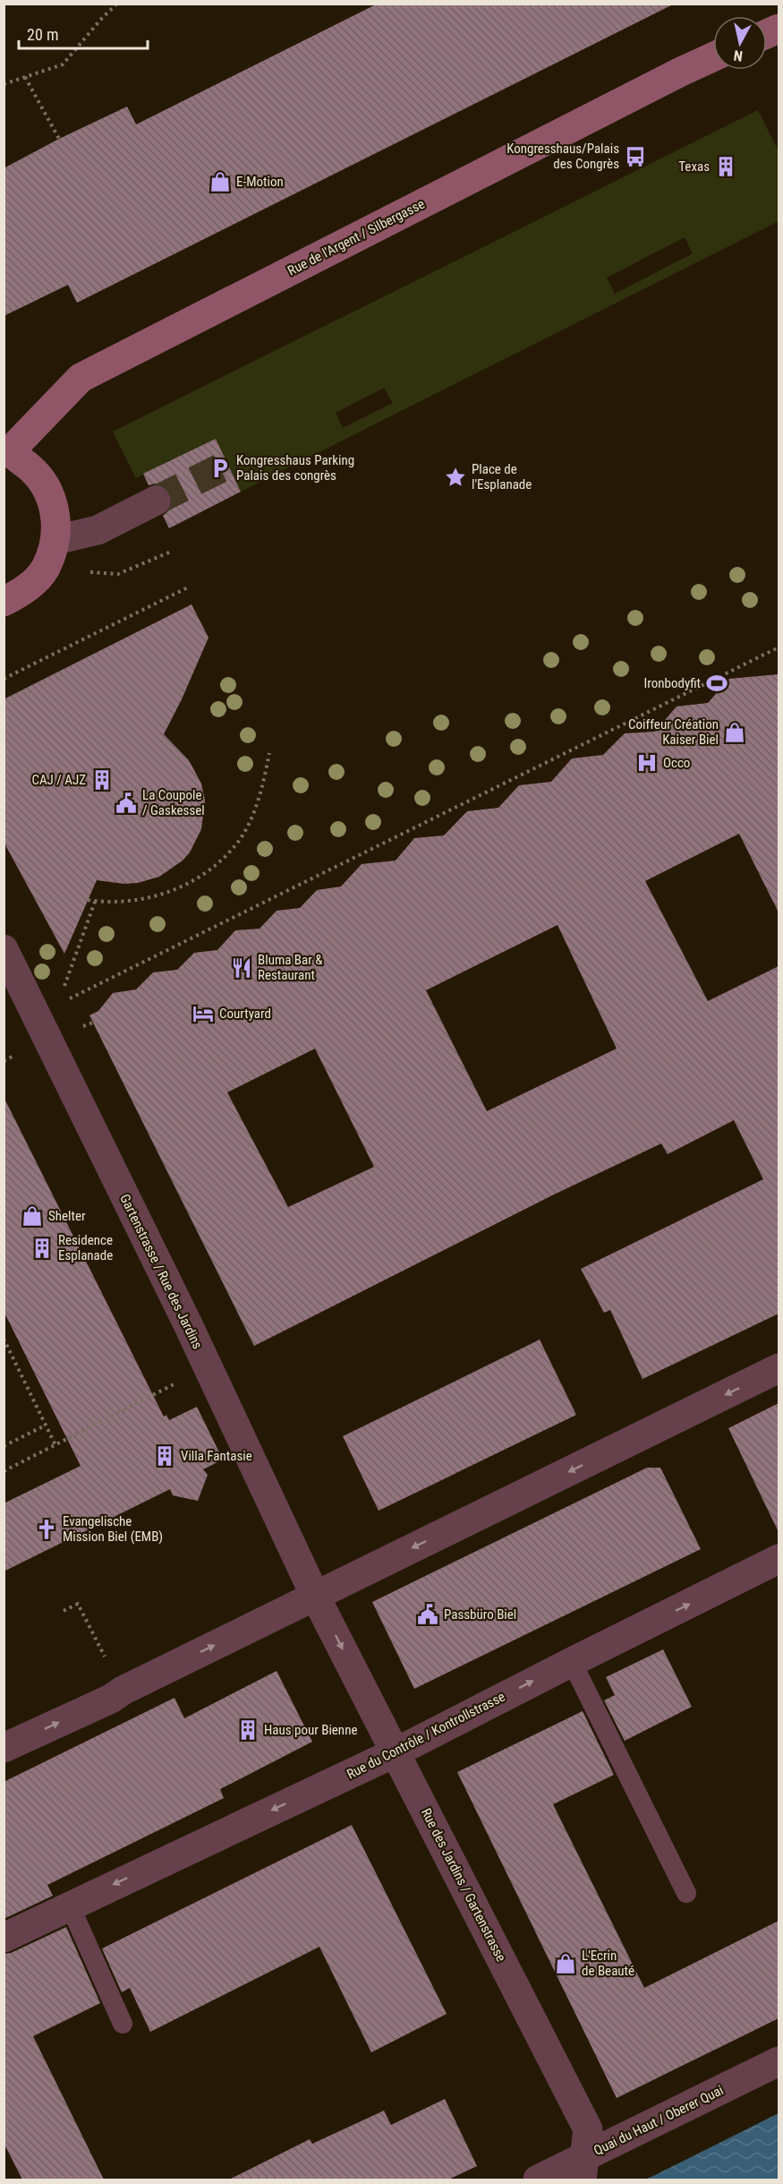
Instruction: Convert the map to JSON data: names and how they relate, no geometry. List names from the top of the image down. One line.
{"streets":{"main road":["Rue de l'Argent / Silbergasse"],"street":["Gartenstrasse / Rue des Jardins","Rue du Contrôle / Kontrollstrasse","Rue des Jardins / Gartenstrasse","Quai du Haut / Oberer Quai"]},"crossings":[["Gartenstrasse / Rue des Jardins","Rue des Jardins / Gartenstrasse"],["Rue du Contrôle / Kontrollstrasse","Rue des Jardins / Gartenstrasse"],["Rue des Jardins / Gartenstrasse","Quai du Haut / Oberer Quai"]],"places":{"bus stop":["Kongresshaus/Palais des Congrès"],"building":["Texas","CAJ / AJZ","Residence Esplanade","Villa Fantasie","Haus pour Bienne"],"shop":["E-Motion","Coiffeur Création Kaiser Biel","Shelter","L'Ecrin de Beauté"],"parking":["Kongresshaus Parking Palais des congrès"],"place":["Place de l'Esplanade"],"sports":["Ironbodyfit"],"hospital":["Occo"],"public building":["La Coupole / Gaskessel","Passbüro Biel"],"restaurant":["Bluma Bar & Restaurant"],"hotel":["Courtyard"],"church":["Evangelische Mission Biel (EMB)"]},"scale_bar":"20 m","north":"bottom"}
